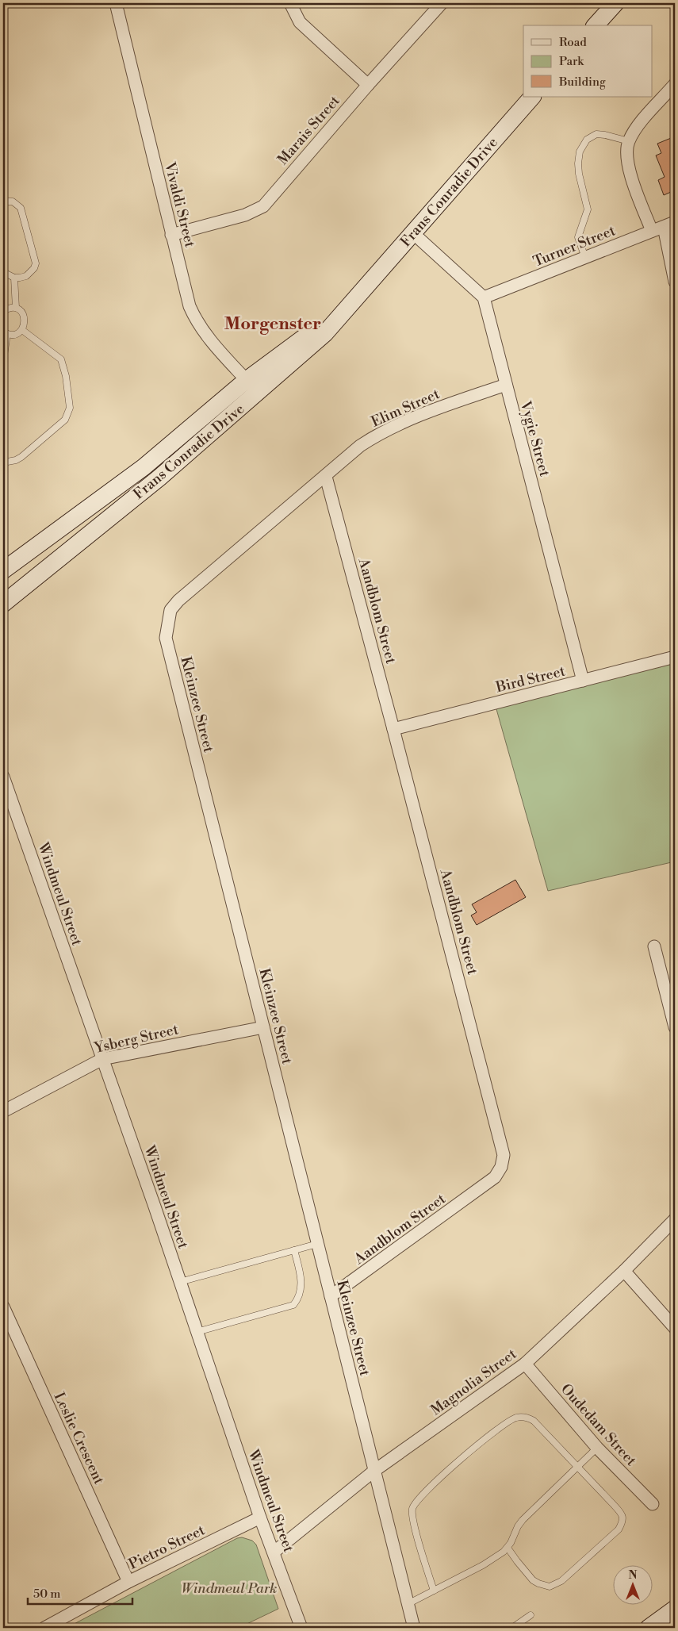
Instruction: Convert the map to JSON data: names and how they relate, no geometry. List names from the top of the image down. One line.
{"streets":{"street":["Marais Street","Frans Conradie Drive","Vivaldi Street","Turner Street","Elim Street","Vygie Street","Aandblom Street","Bird Street","Kleinzee Street","Windmeul Street","Ysberg Street","Magnolia Street","Oudedam Street","Leslie Crescent","Pietro Street"]},"crossings":[["Marais Street","Vivaldi Street"],["Frans Conradie Drive","Vivaldi Street"],["Turner Street","Vygie Street"],["Elim Street","Vygie Street"],["Elim Street","Aandblom Street"],["Elim Street","Kleinzee Street"],["Vygie Street","Bird Street"],["Aandblom Street","Bird Street"],["Aandblom Street","Kleinzee Street"],["Kleinzee Street","Ysberg Street"],["Kleinzee Street","Magnolia Street"],["Windmeul Street","Ysberg Street"],["Windmeul Street","Magnolia Street"],["Windmeul Street","Pietro Street"],["Magnolia Street","Oudedam Street"],["Leslie Crescent","Pietro Street"]],"districts":["Morgenster"],"parks":["Windmeul Park"],"legend":["Road","Park","Building"],"scale_bar":"50 m","north":"top"}
